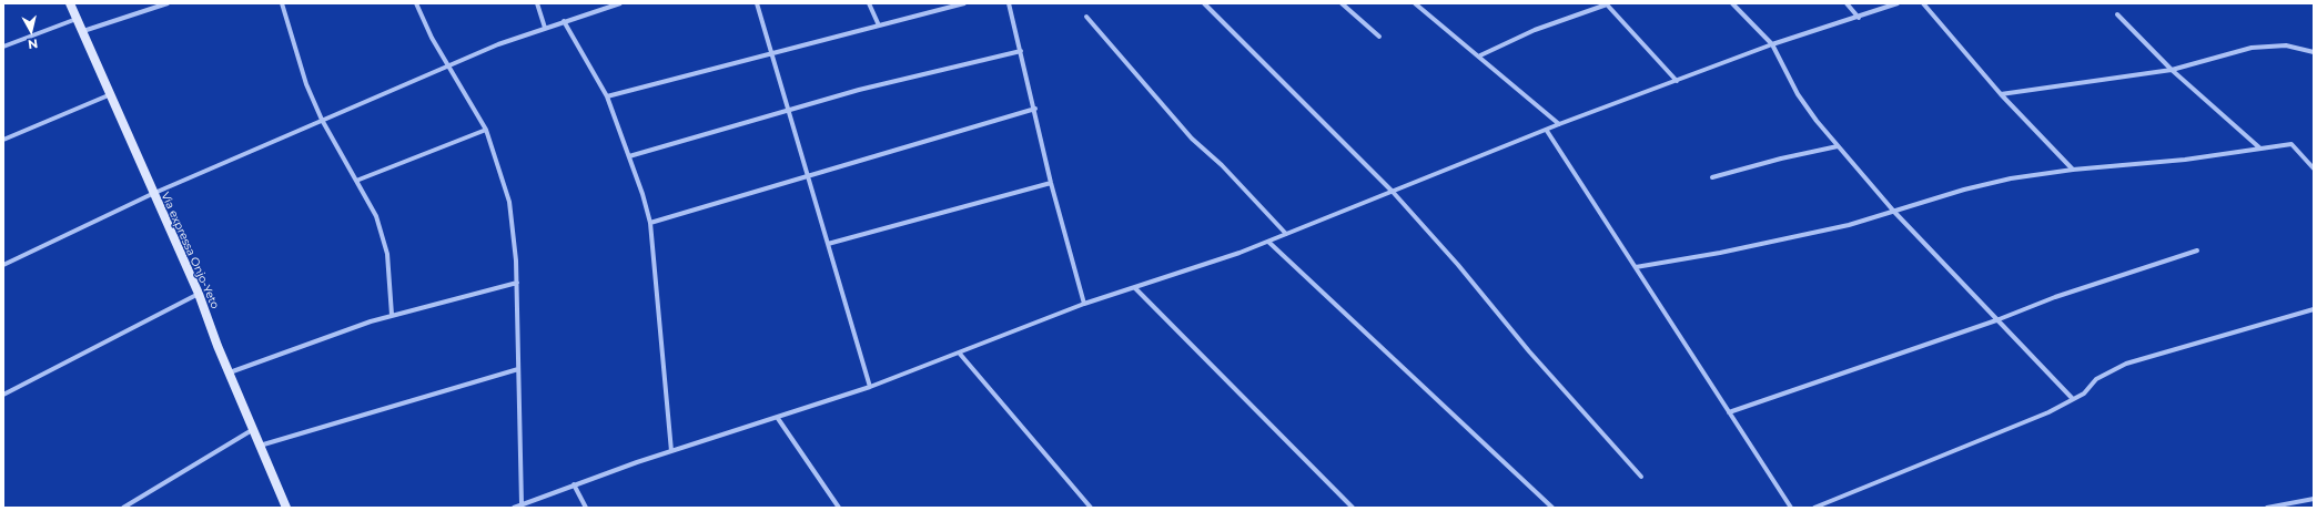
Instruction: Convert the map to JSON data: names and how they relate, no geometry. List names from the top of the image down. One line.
{"streets":{"main road":["Via expressa Onjo-Yeto"]},"north":"bottom"}
